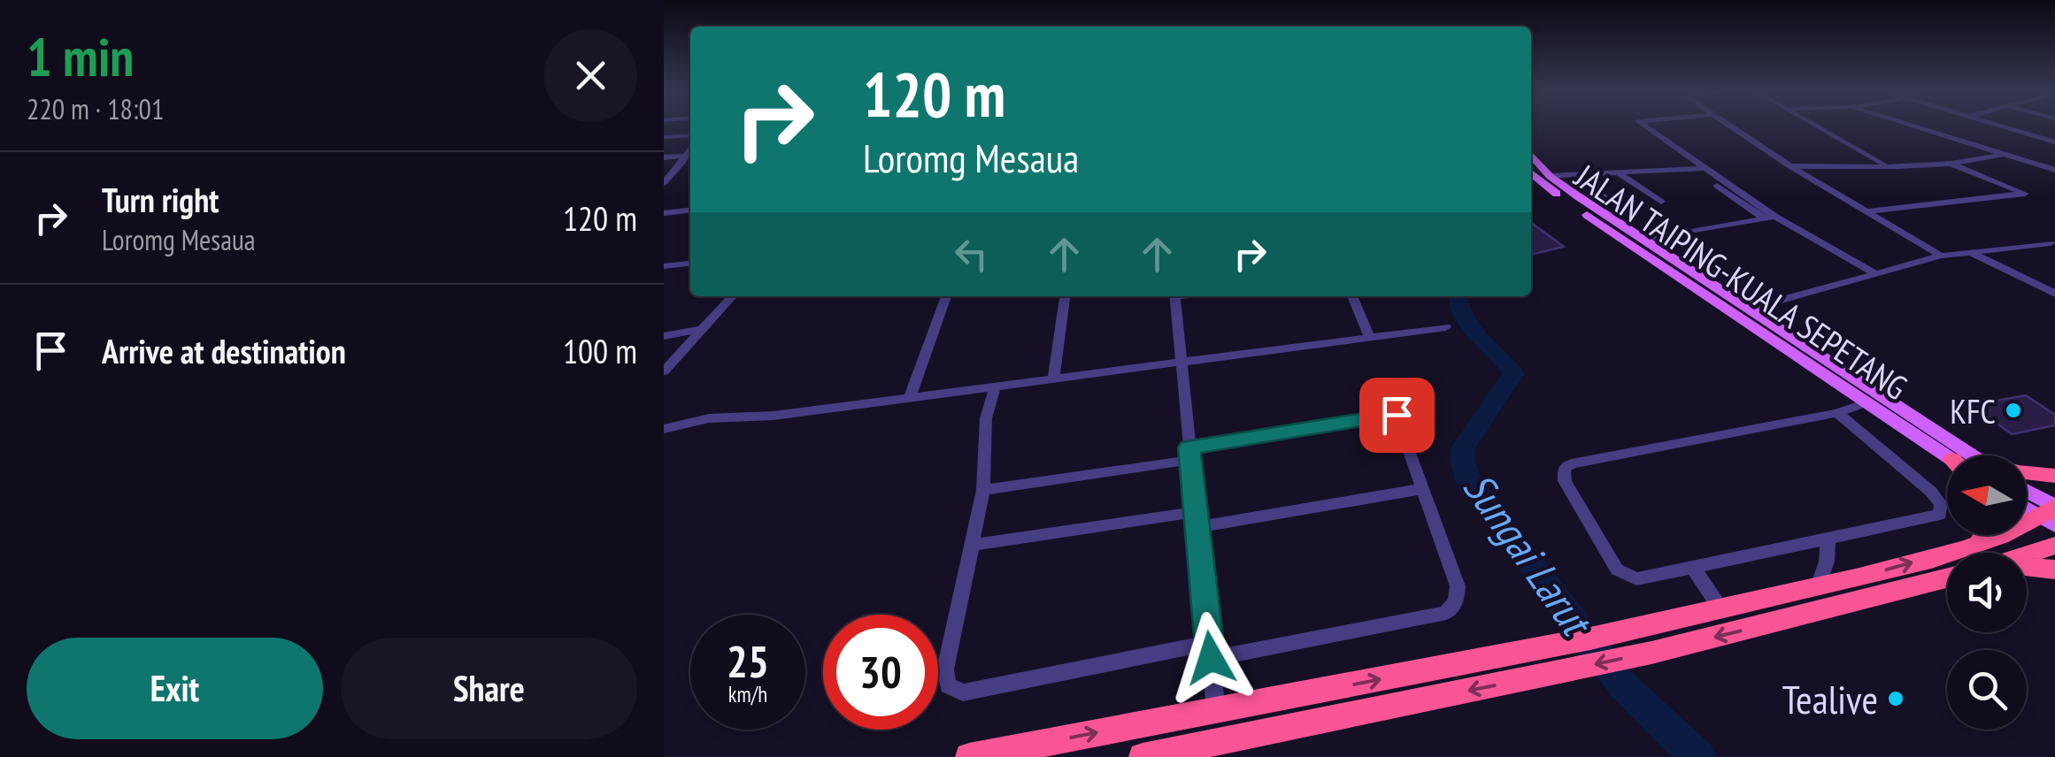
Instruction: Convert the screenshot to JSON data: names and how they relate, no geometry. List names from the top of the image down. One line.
{"streets":{"main road":["JALAN TAIPING-KUALA SEPETANG"]},"water":["Sungai Larut"],"places":["KFC","Tealive"],"north":"left","page":{"heading":["1 min","220 m · 18:01"],"turn":["120 m","Loromg Mesaua"],"list":[{"name":"Turn right","note":"Loromg Mesaua","value":"120 m"},{"name":"Arrive at destination","value":"100 m"}],"speed":"25 km/h","limit":"30","buttons":["Exit","Share"]}}
